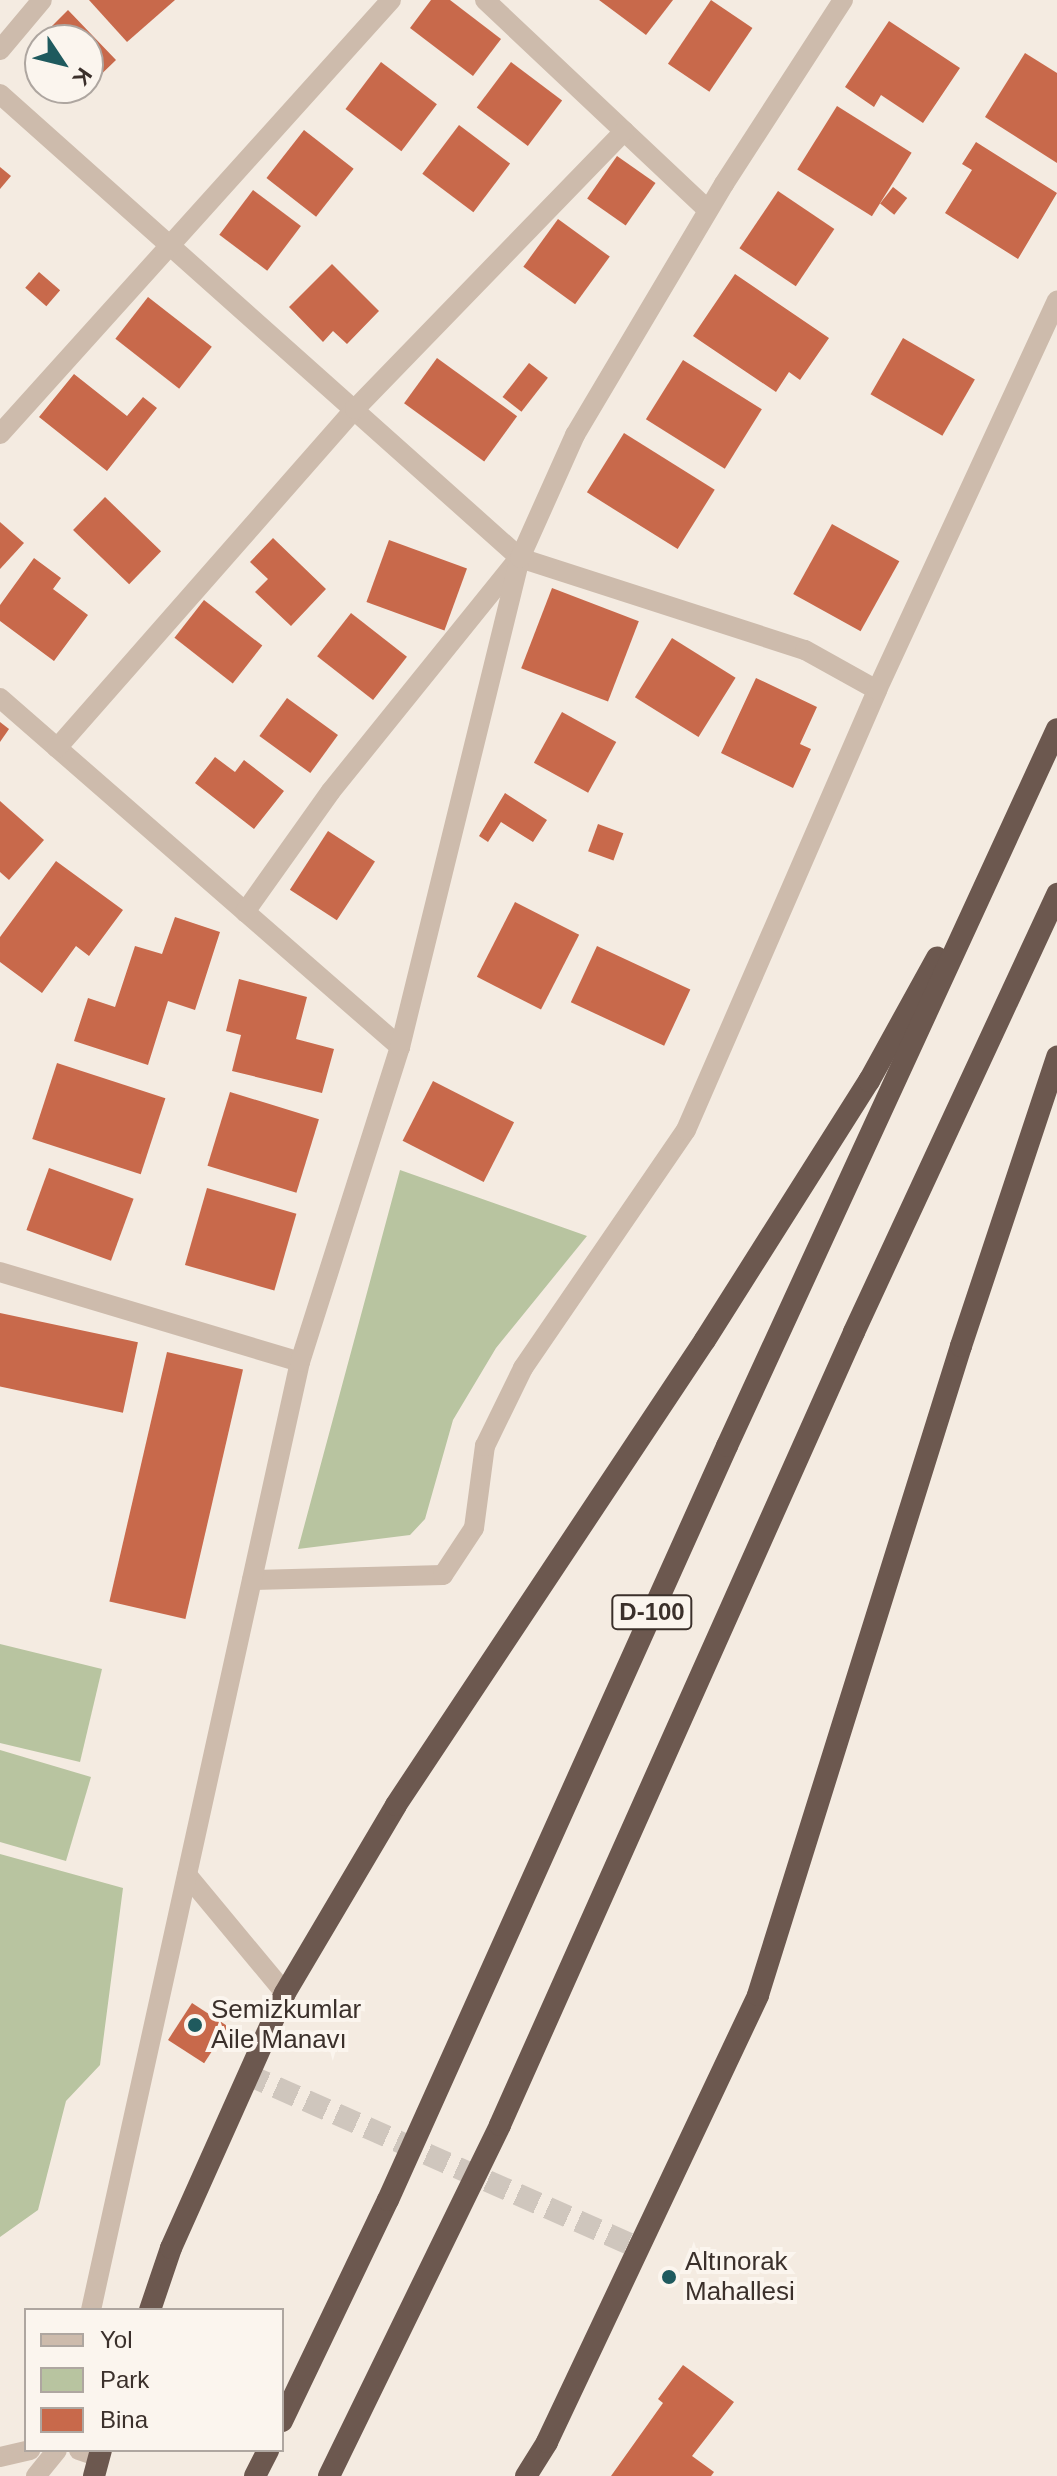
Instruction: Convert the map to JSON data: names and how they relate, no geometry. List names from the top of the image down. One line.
{"streets":{"highway":["D-100"]},"places":["Semizkumlar Aile Manavı","Altınorak Mahallesi"],"legend":["Yol","Park","Bina"],"north":"bottom right"}
